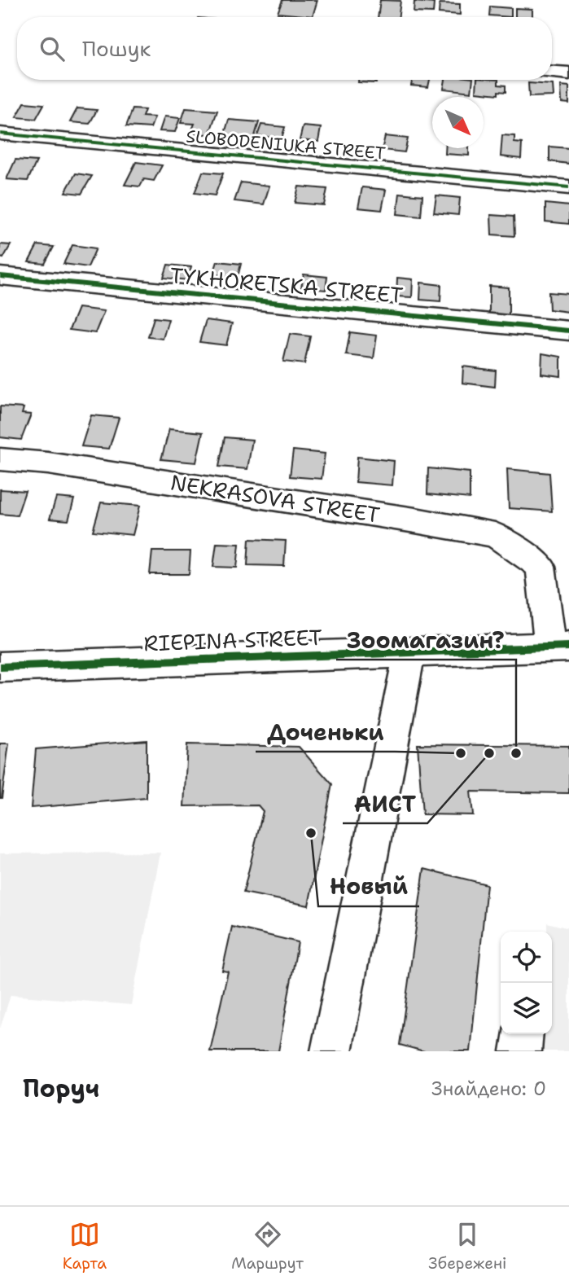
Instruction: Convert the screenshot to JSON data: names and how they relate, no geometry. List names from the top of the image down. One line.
{"streets":{"street":["SLOBODENIUKA STREET","TYKHORETSKA STREET","NEKRASOVA STREET","RIEPINA STREET"]},"crossings":[["NEKRASOVA STREET","RIEPINA STREET"]],"places":["Доченьки","АИСТ","Зоомагазин?","Новый"],"north":"bottom right","page":{"search":"Пошук","heading":["Поруч","Знайдено: 0"],"nav":["Карта","Маршрут","Збережені"]}}
